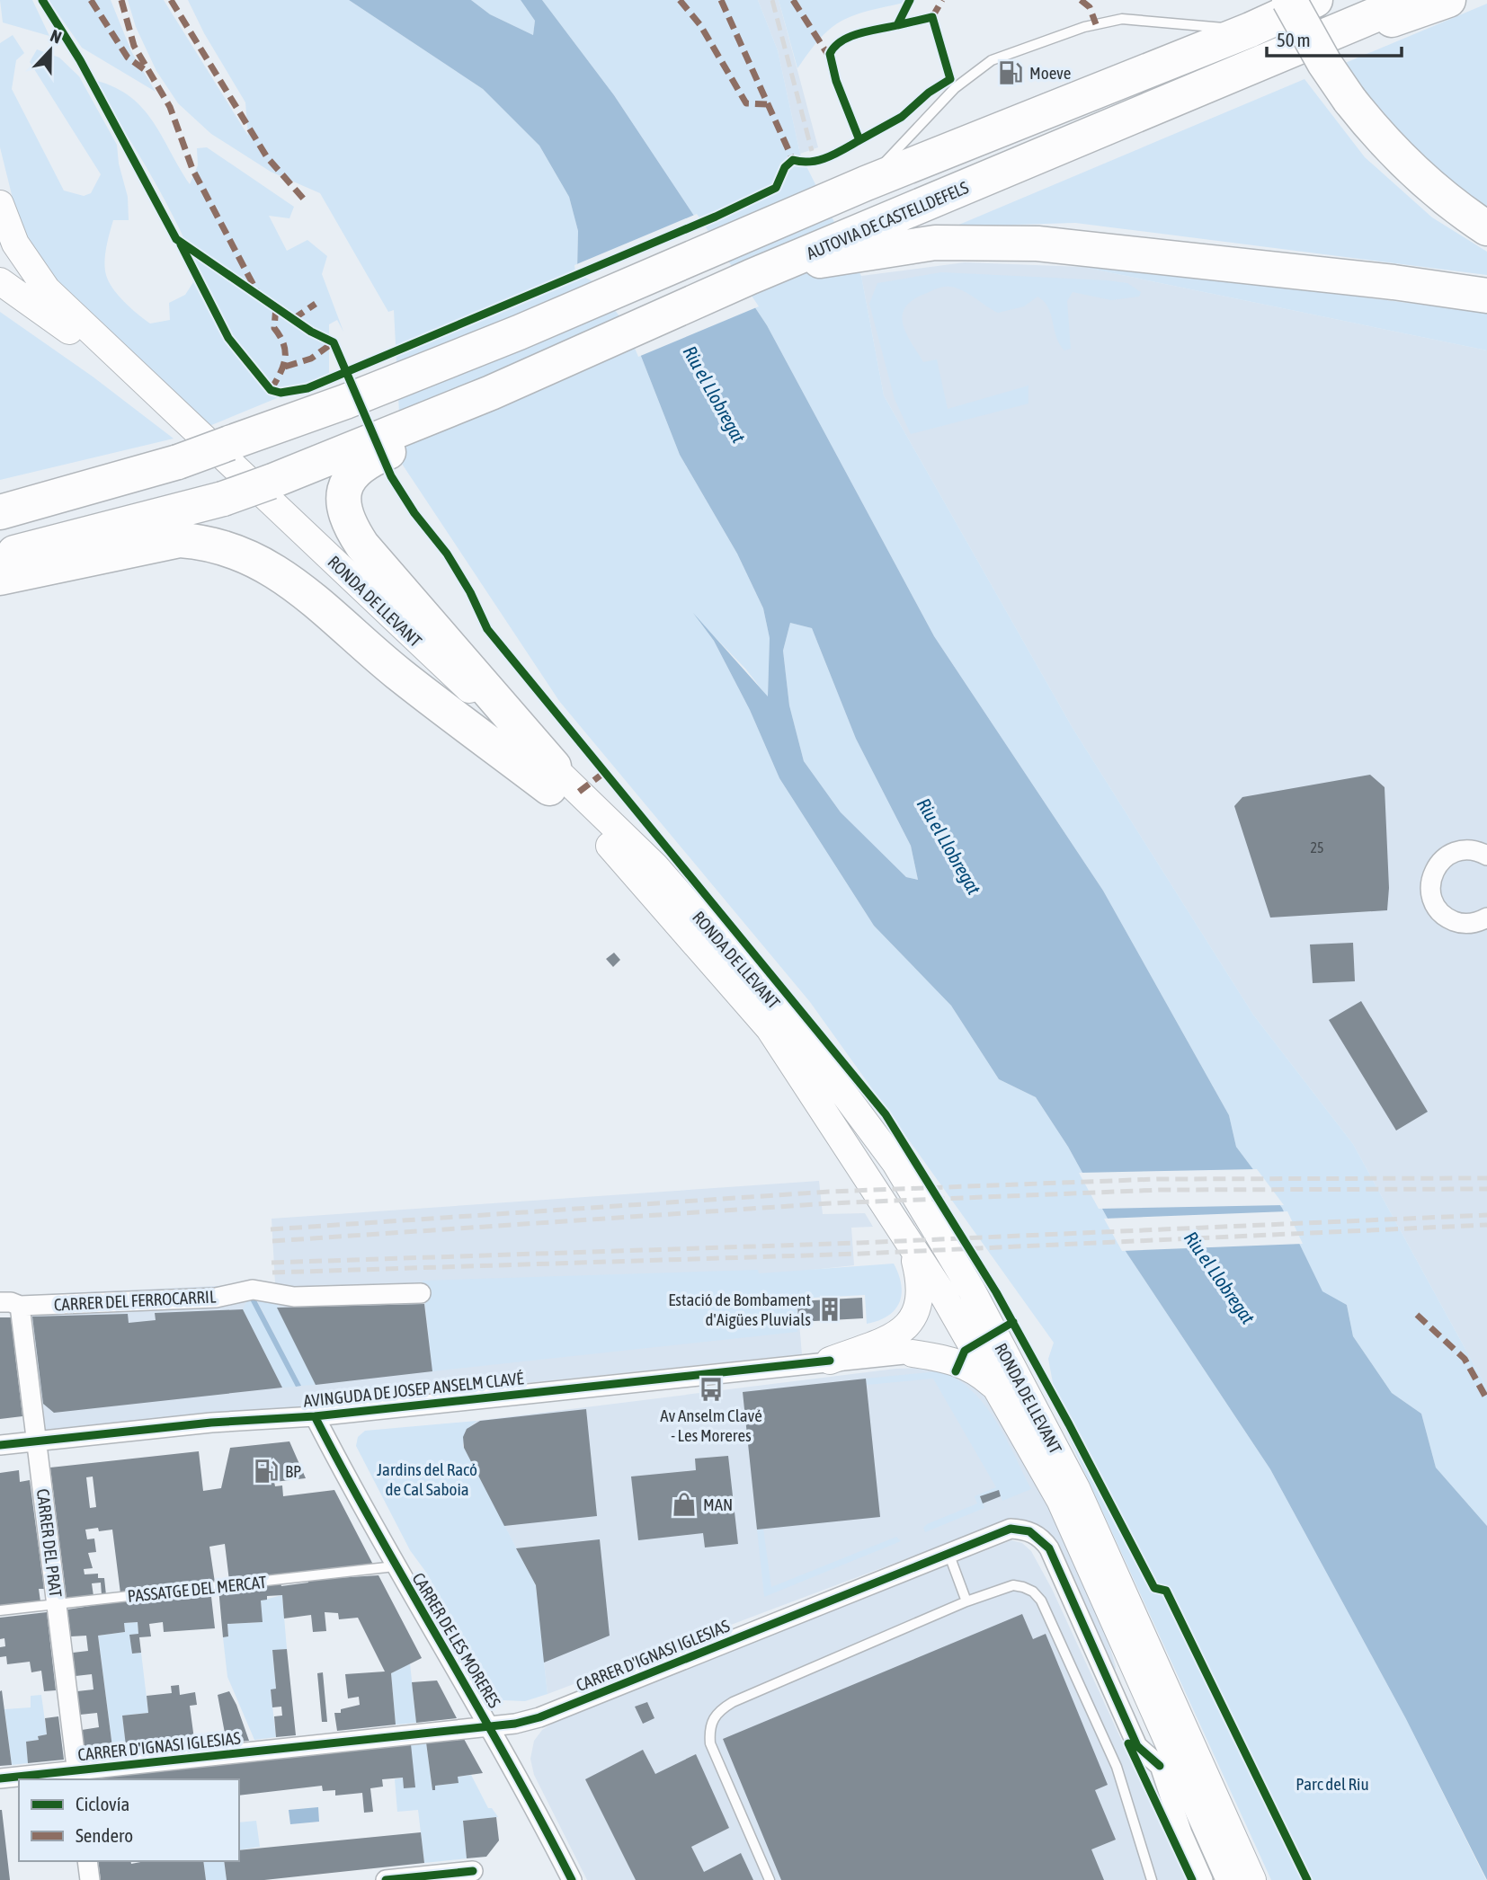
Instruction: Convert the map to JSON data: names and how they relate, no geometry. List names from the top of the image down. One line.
{"streets":{"highway":["AUTOVIA DE CASTELLDEFELS"],"main road":["RONDA DE LLEVANT"],"street":["CARRER DEL FERROCARRIL","AVINGUDA DE JOSEP ANSELM CLAVÉ","CARRER DEL PRAT","CARRER DE LES MORERES","CARRER D'IGNASI IGLESIAS"],"lane":["PASSATGE DEL MERCAT"]},"crossings":[["CARRER DEL FERROCARRIL","CARRER DEL PRAT"],["AVINGUDA DE JOSEP ANSELM CLAVÉ","CARRER DEL PRAT"],["AVINGUDA DE JOSEP ANSELM CLAVÉ","CARRER DE LES MORERES"],["CARRER DEL PRAT","PASSATGE DEL MERCAT"],["CARRER DEL PRAT","CARRER D'IGNASI IGLESIAS"],["PASSATGE DEL MERCAT","CARRER DE LES MORERES"],["CARRER DE LES MORERES","CARRER D'IGNASI IGLESIAS"]],"water":["Riu el Llobregat"],"parks":["Jardins del Racó de Cal Saboia","Parc del Riu"],"places":{"fuel station":["Moeve","BP"],"building":["Estació de Bombament d'Aigües Pluvials"],"bus stop":["Av Anselm Clavé - Les Moreres"],"shop":["MAN"]},"house_numbers":["25"],"legend":["Ciclovía","Sendero"],"scale_bar":"50 m","north":"top"}
